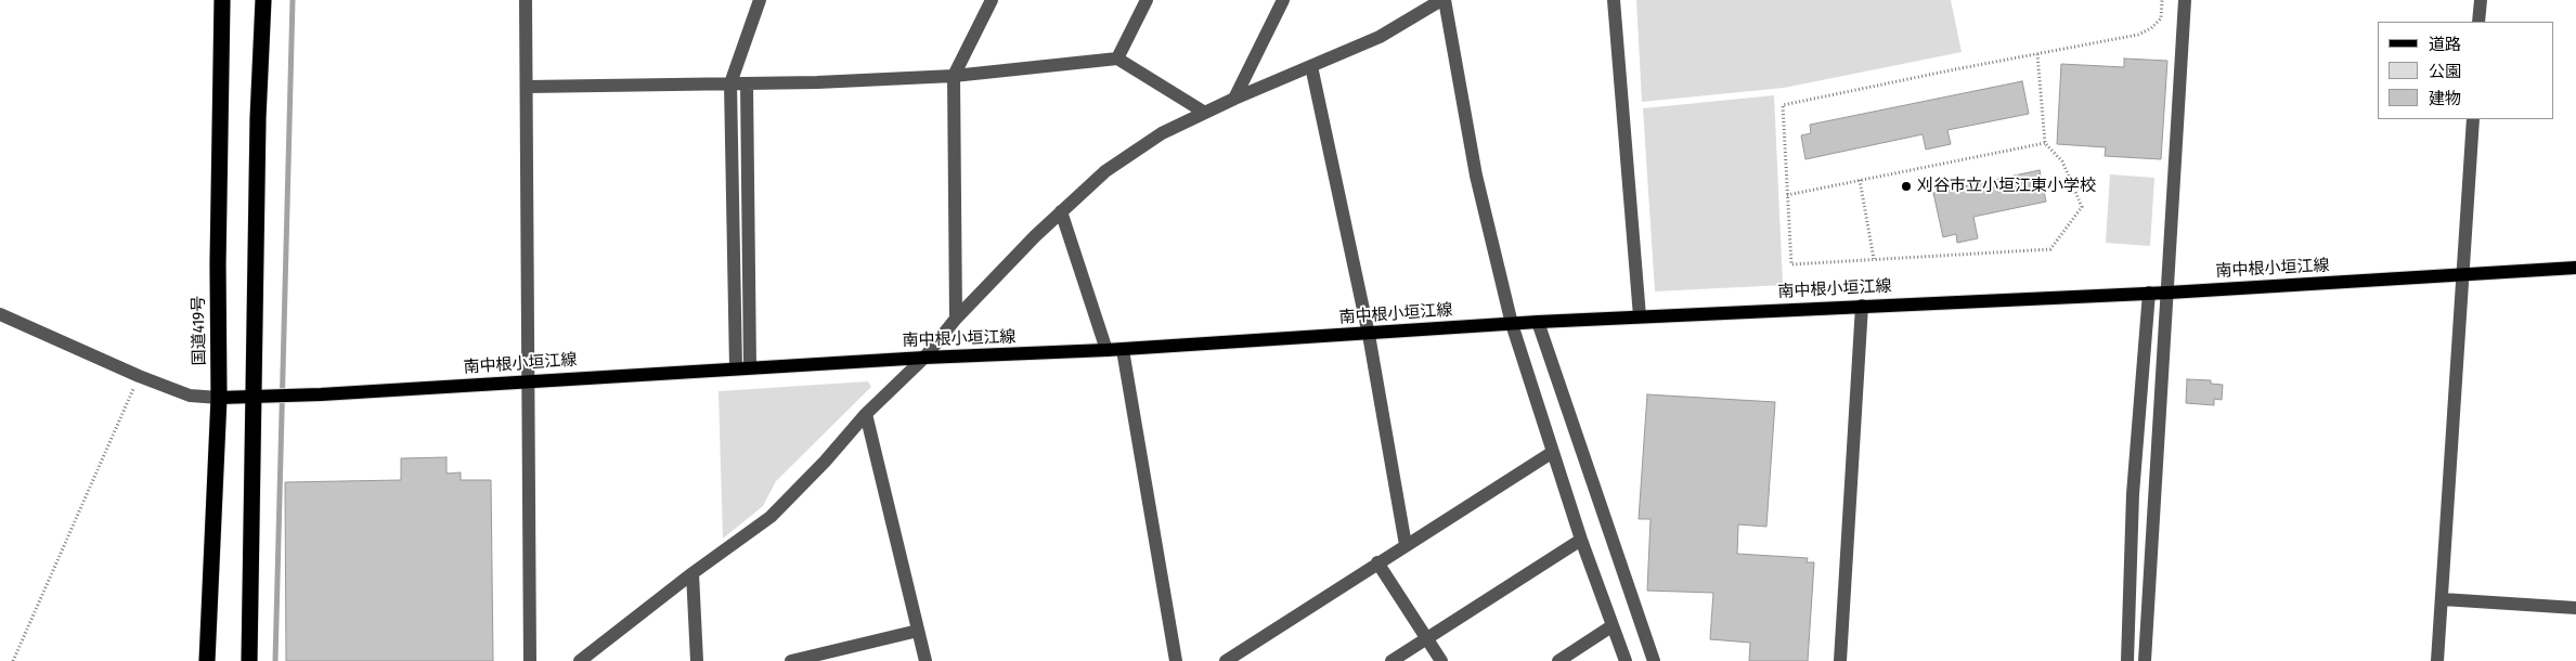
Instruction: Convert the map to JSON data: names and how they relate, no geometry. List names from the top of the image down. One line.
{"streets":{"highway":["国道419号"],"main road":["南中根小垣江線"]},"crossings":[["南中根小垣江線","国道419号"]],"places":["刈谷市立小垣江東小学校"],"legend":["道路","公園","建物"]}
